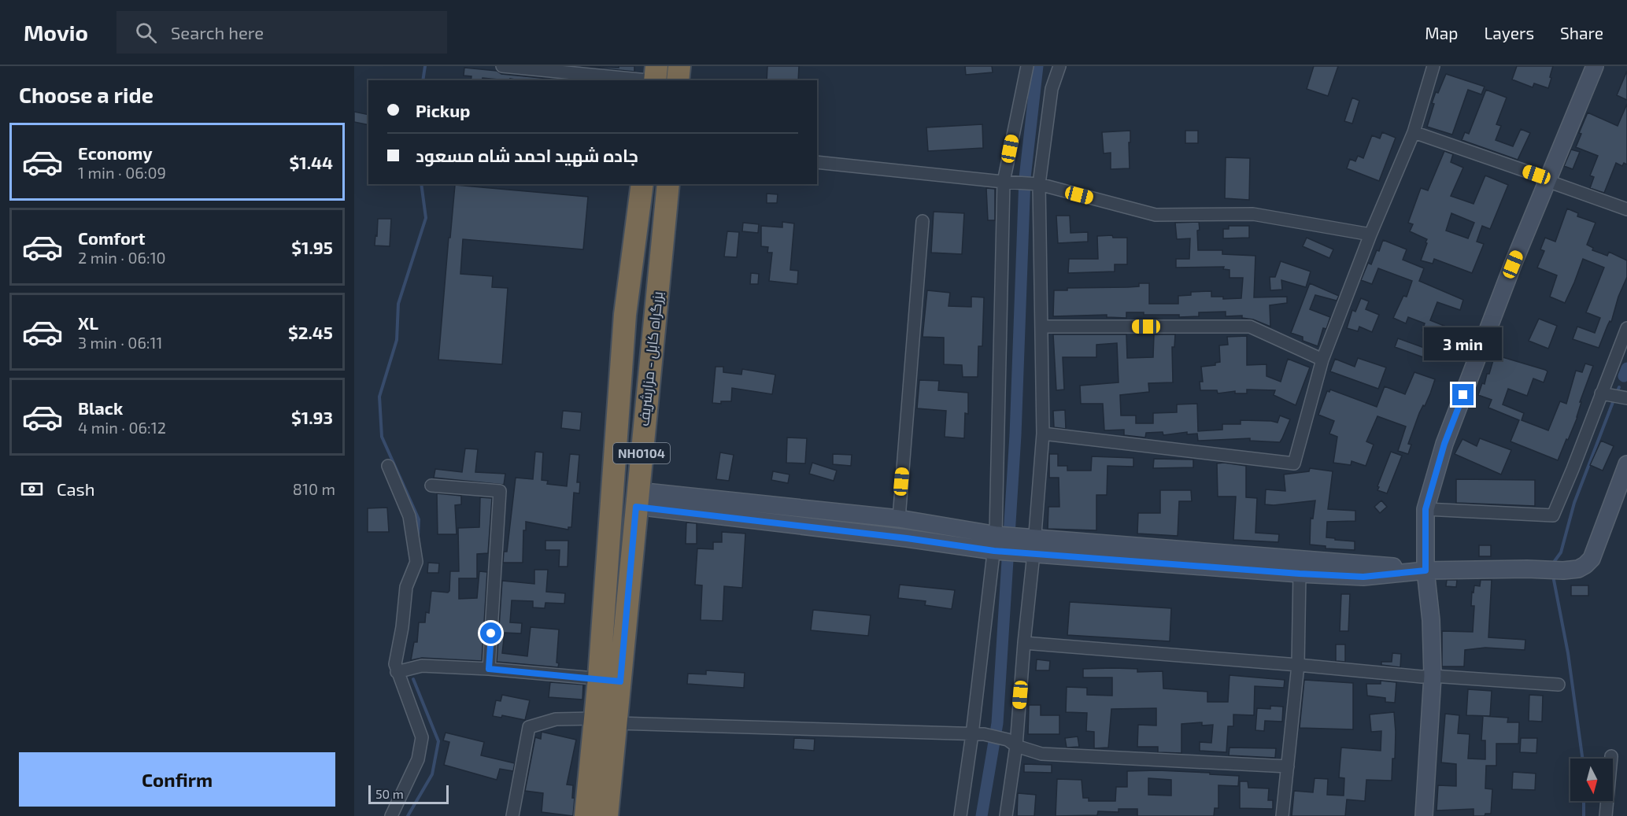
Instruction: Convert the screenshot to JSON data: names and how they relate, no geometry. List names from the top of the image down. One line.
{"streets":{"highway":["بزرگراه کابل - مزارشریف","NH0104"]},"scale_bar":"50 m","north":"bottom","page":{"header":"Movio","search":"Search here","nav":["Map","Layers","Share"],"heading":"Choose a ride","banner":["Pickup","جاده شهيد احمد شاه مسعود"],"list":[{"name":"Economy","note":"1 min · 06:09","value":"$1.44"},{"name":"Comfort","note":"2 min · 06:10","value":"$1.95"},{"name":"XL","note":"3 min · 06:11","value":"$2.45"},{"name":"Black","note":"4 min · 06:12","value":"$1.93"}],"bubble":"3 min","pay":["Cash","810 m"],"buttons":"Confirm","scale":"50 m"}}
